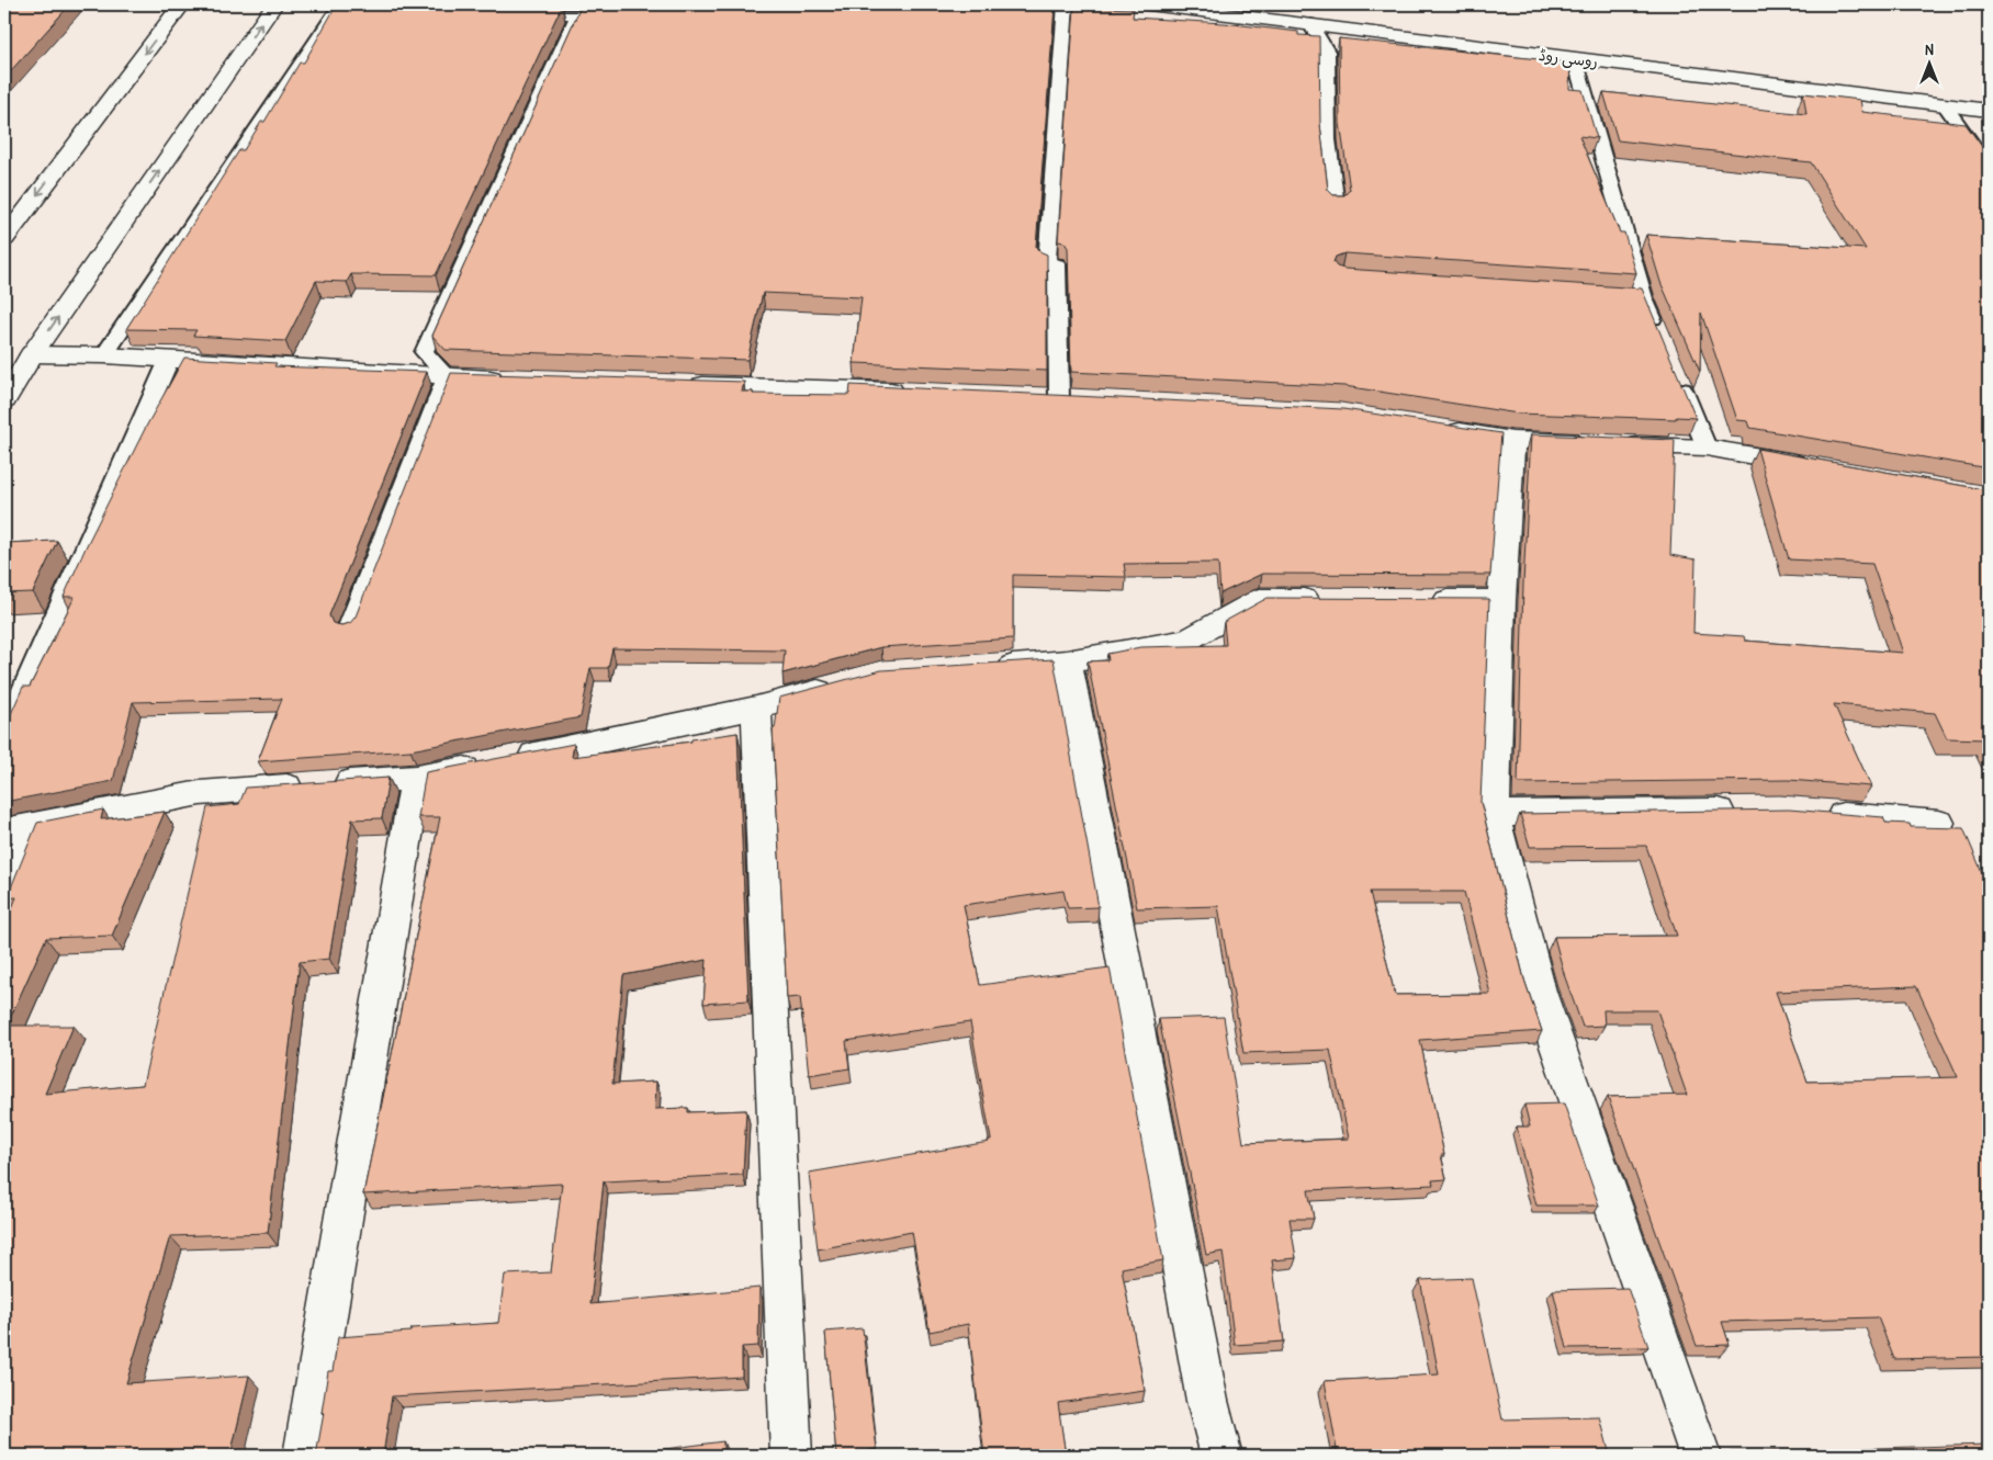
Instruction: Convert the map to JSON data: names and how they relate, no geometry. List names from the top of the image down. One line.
{"streets":{"street":["روسی روڈ"]},"north":"top"}
